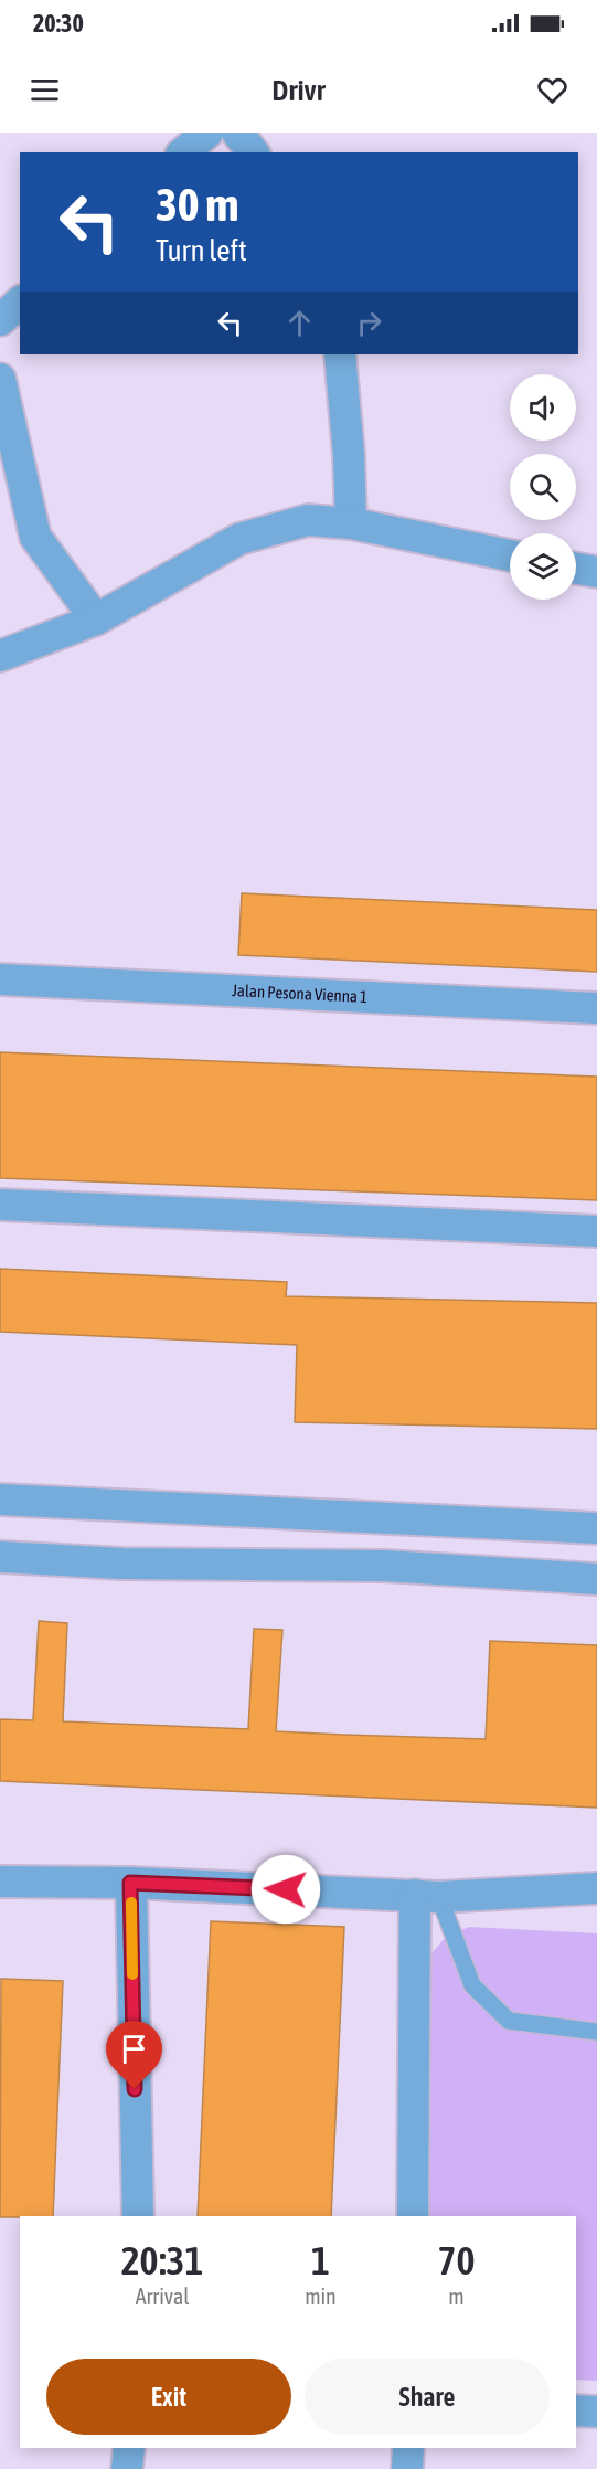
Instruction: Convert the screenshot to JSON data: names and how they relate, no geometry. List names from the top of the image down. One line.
{"streets":{"street":["Jalan Pesona Vienna 1"]},"page":{"status":"20:30","header":"Drivr","turn":["30 m","Turn left"],"eta":["20:31","Arrival","1","min","70","m"],"buttons":["Exit","Share"]}}
